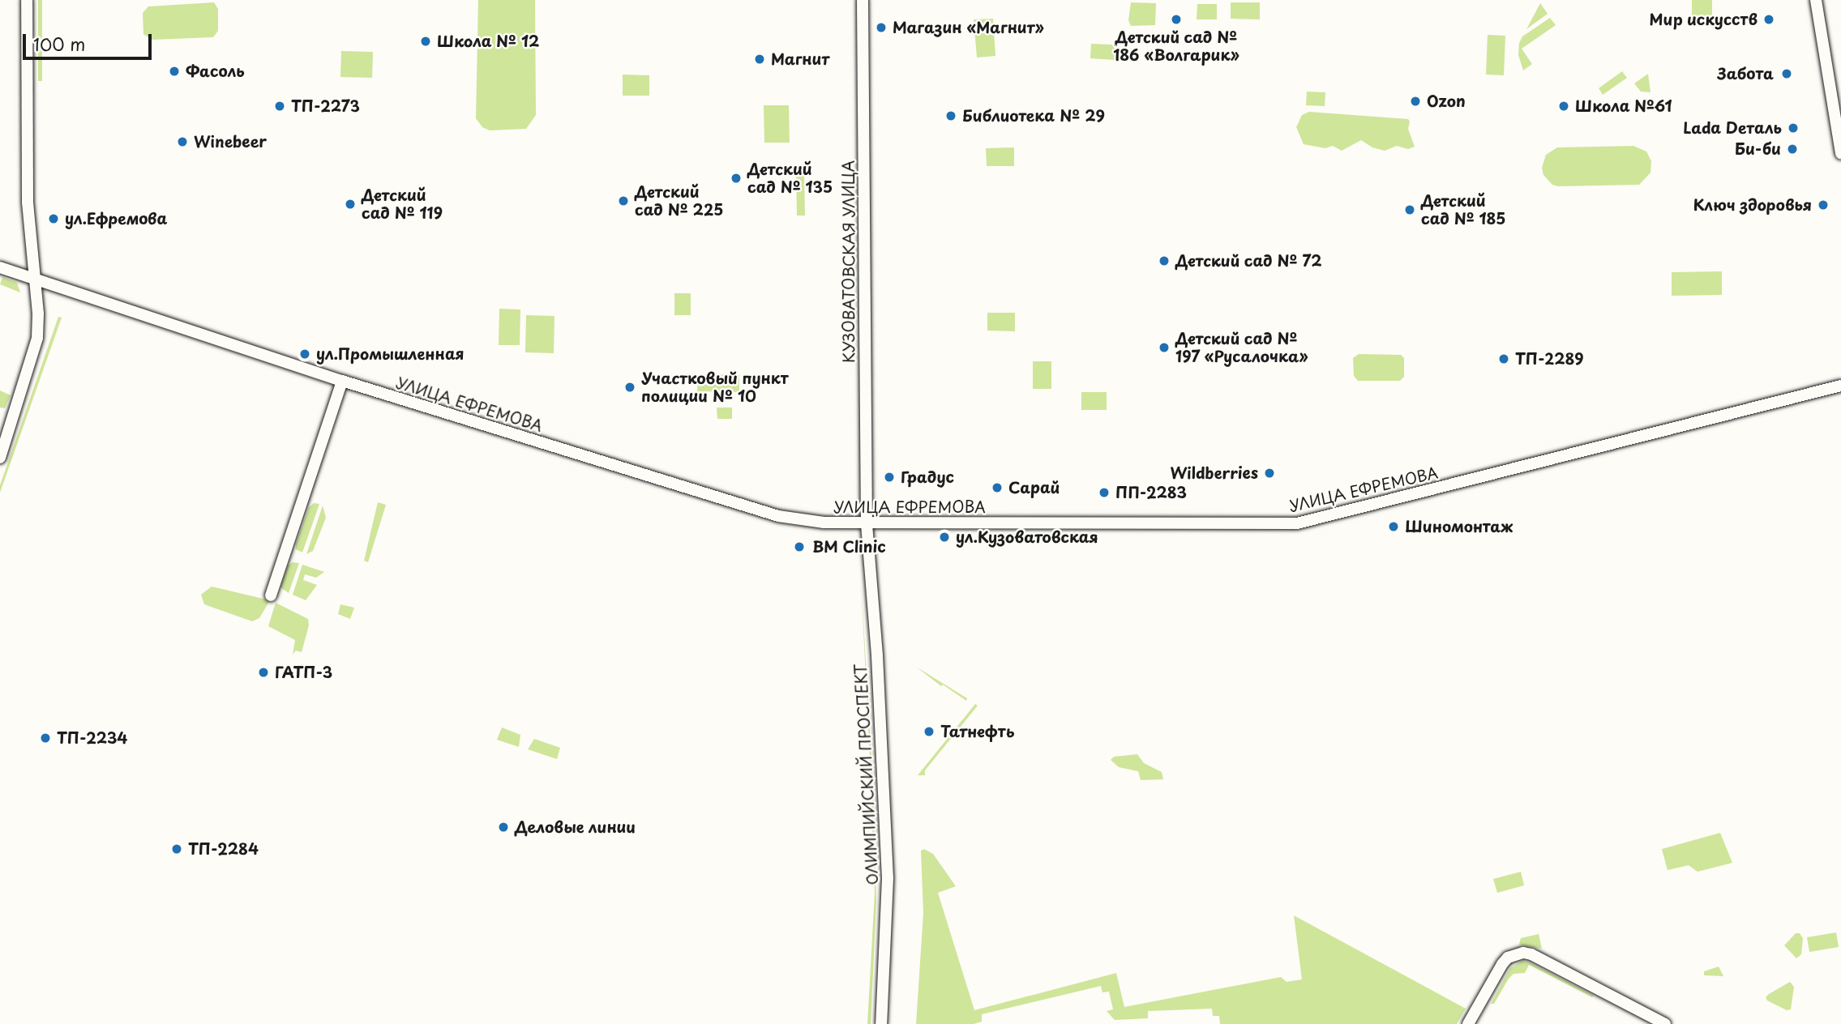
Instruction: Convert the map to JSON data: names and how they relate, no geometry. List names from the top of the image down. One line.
{"streets":{"street":["КУЗОВАТОВСКАЯ УЛИЦА","УЛИЦА ЕФРЕМОВА","ОЛИМПИЙСКИЙ ПРОСПЕКТ"]},"crossings":[["КУЗОВАТОВСКАЯ УЛИЦА","УЛИЦА ЕФРЕМОВА"],["КУЗОВАТОВСКАЯ УЛИЦА","ОЛИМПИЙСКИЙ ПРОСПЕКТ"],["УЛИЦА ЕФРЕМОВА","ОЛИМПИЙСКИЙ ПРОСПЕКТ"]],"places":["Детский сад № 186 «Волгарик»","Мир искусств","Магазин «Магнит»","Школа № 12","Магнит","Фасоль","Забота","Ozon","ТП-2273","Школа №61","Библиотека № 29","Lada Dеталь","Winebeer","Би-би","Детский сад № 135","Детский сад № 225","Детский сад № 119","Ключ здоровья","Детский сад № 185","ул.Ефремова","Детский сад № 72","Детский сад № 197 «Русалочка»","ул.Промышленная","ТП-2289","Участковый пункт полиции № 10","Wildberries","Градус","Сарай","ПП-2283","Шиномонтаж","ул.Кузоватовская","BM Clinic","ГАТП-3","Татнефть","ТП-2234","Деловые линии","ТП-2284"],"scale_bar":"100 m"}
